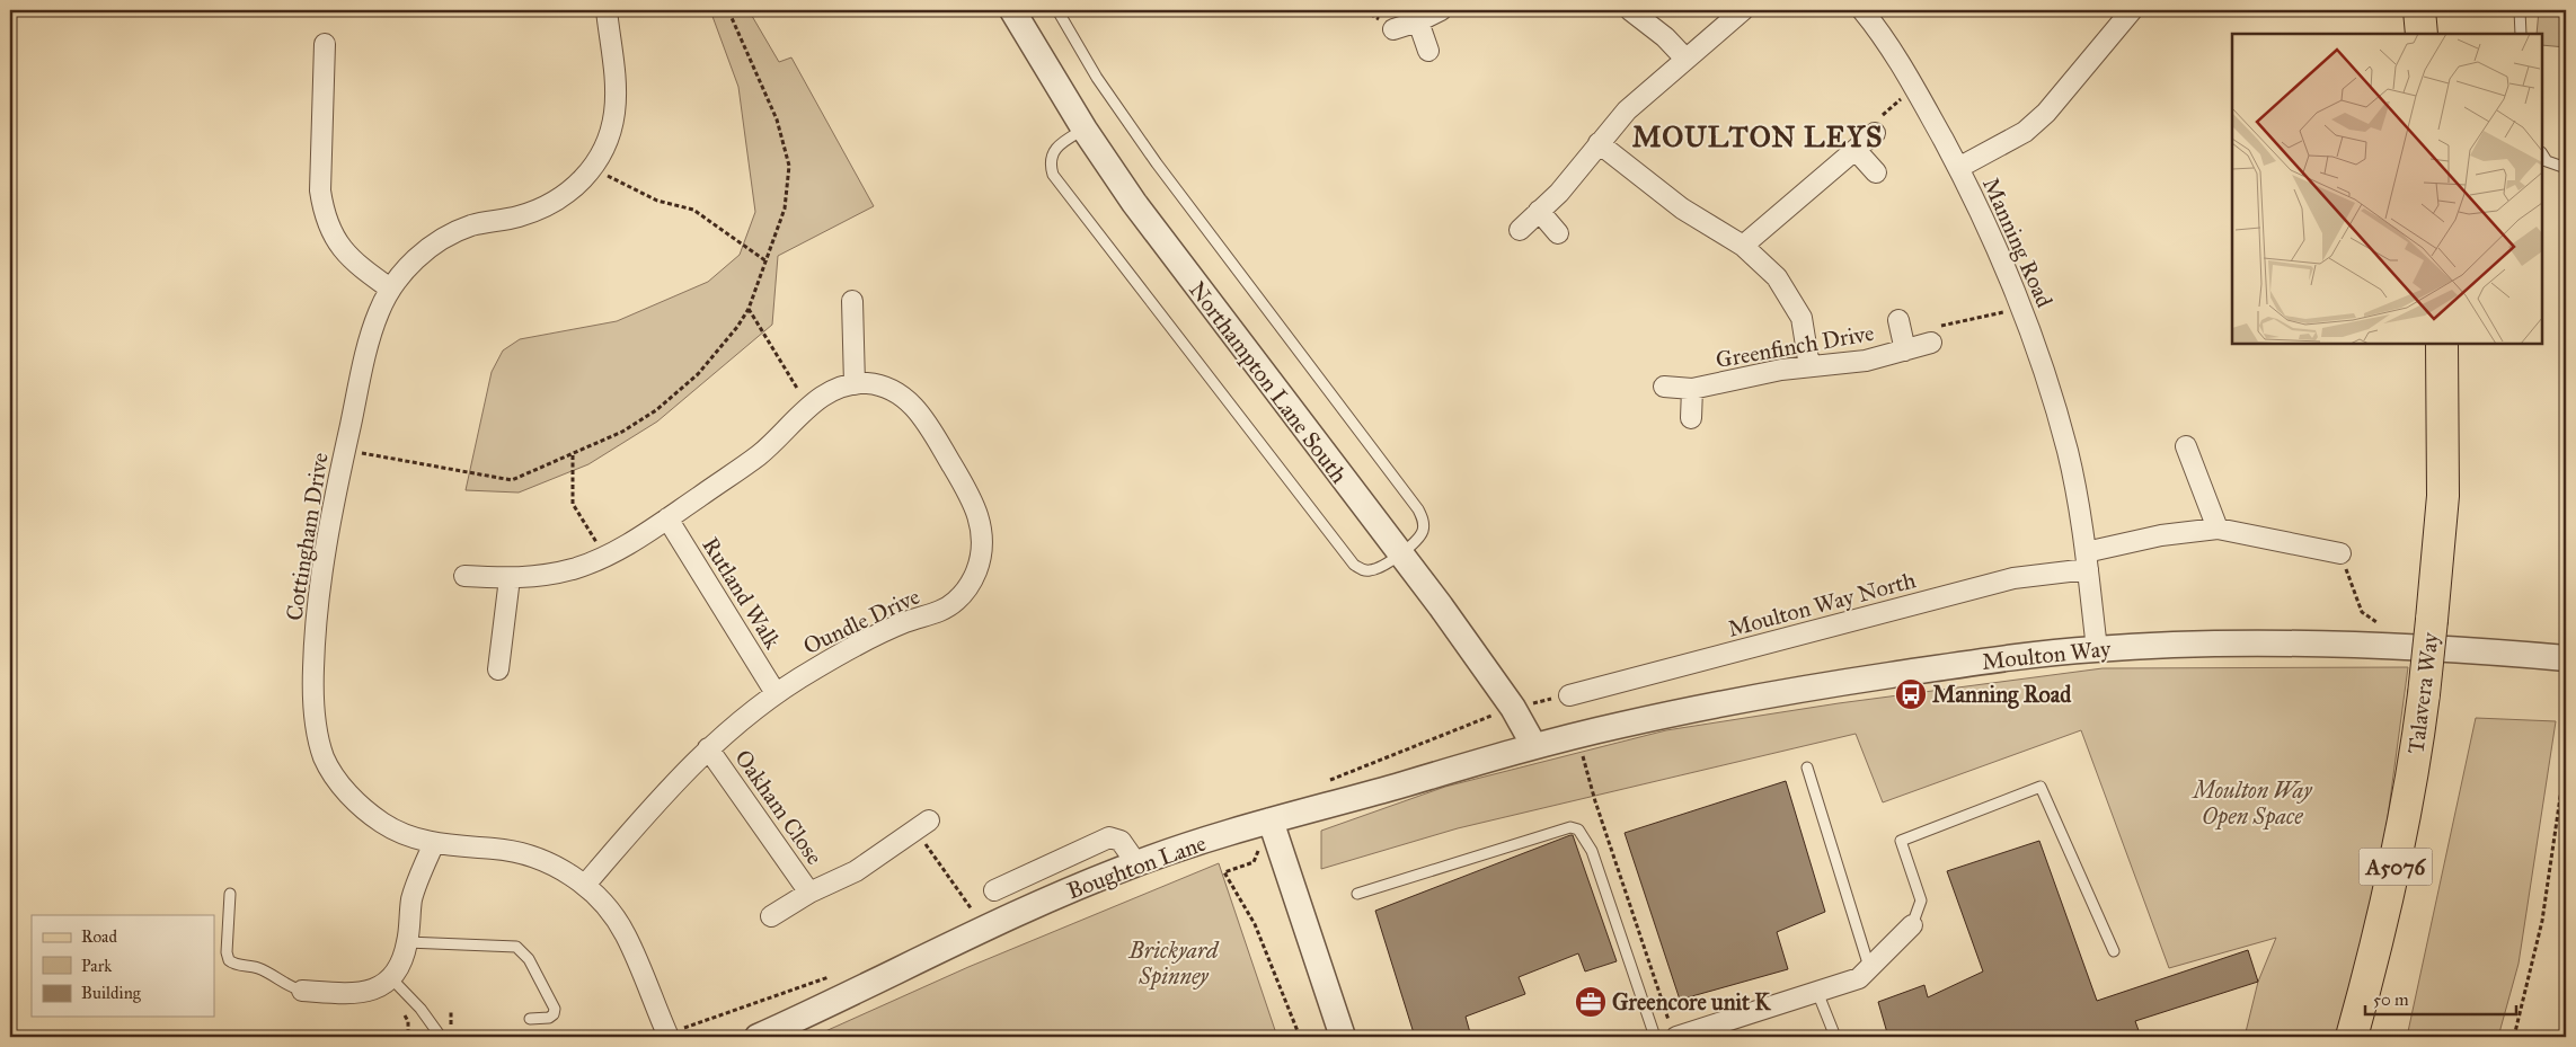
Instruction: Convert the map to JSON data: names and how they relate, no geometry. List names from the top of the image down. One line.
{"streets":{"main road":["Talavera Way","A5076"],"street":["Manning Road","Greenfinch Drive","Northampton Lane South","Cottingham Drive","Rutland Walk","Moulton Way North","Oundle Drive","Moulton Way","Oakham Close","Boughton Lane"]},"crossings":[["Manning Road","Moulton Way North"],["Manning Road","Moulton Way"],["Northampton Lane South","Moulton Way"],["Northampton Lane South","Boughton Lane"],["Cottingham Drive","Oundle Drive"],["Rutland Walk","Oundle Drive"],["Oundle Drive","Oakham Close"],["Moulton Way","Boughton Lane"]],"districts":["MOULTON LEYS"],"parks":["Moulton Way Open Space","Brickyard Spinney"],"places":{"bus stop":["Manning Road"],"office":["Greencore unit K"]},"legend":["Road","Park","Building"],"scale_bar":"50 m"}
